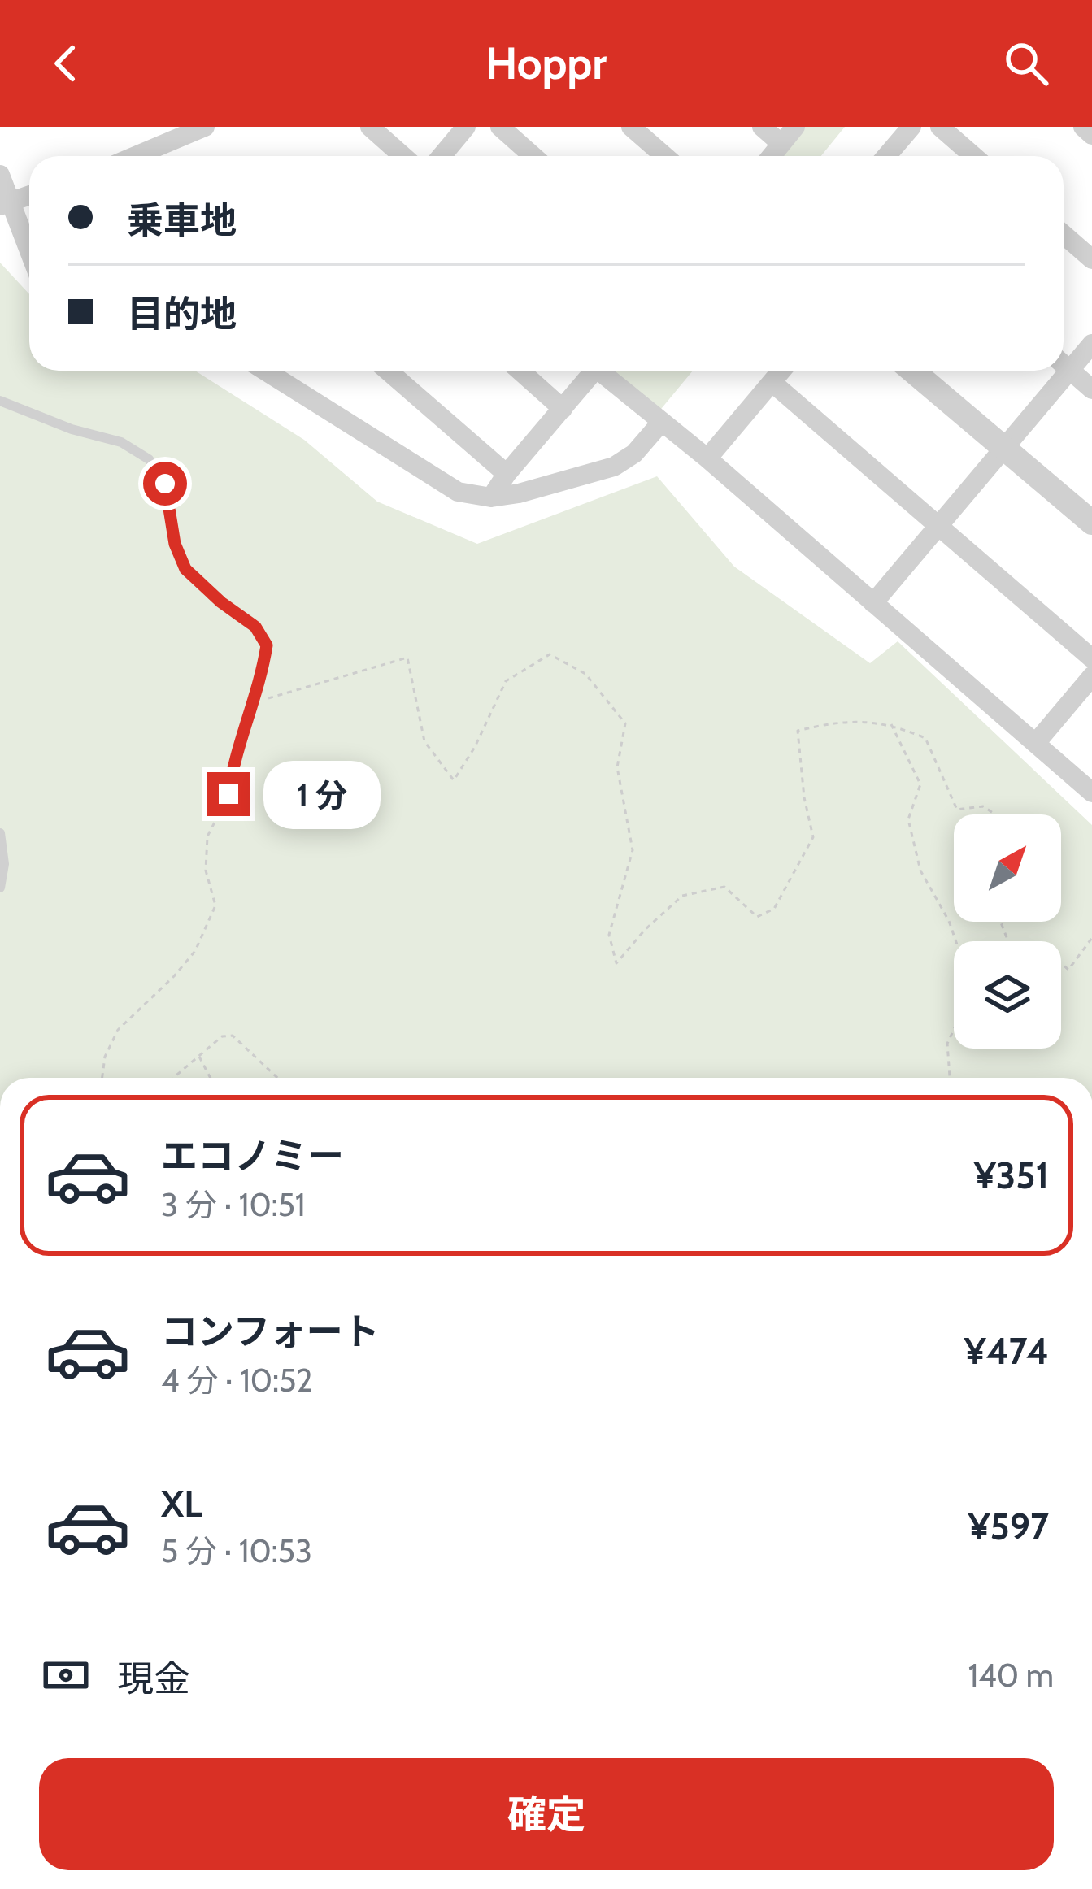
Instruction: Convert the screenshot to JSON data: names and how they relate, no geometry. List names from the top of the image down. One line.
{"north":"top right","page":{"header":"Hoppr","banner":["乗車地","目的地"],"bubble":"1 分","list":[{"name":"エコノミー","note":"3 分 · 10:51","value":"¥351"},{"name":"コンフォート","note":"4 分 · 10:52","value":"¥474"},{"name":"XL","note":"5 分 · 10:53","value":"¥597"}],"pay":["現金","140 m"],"buttons":"確定"}}
